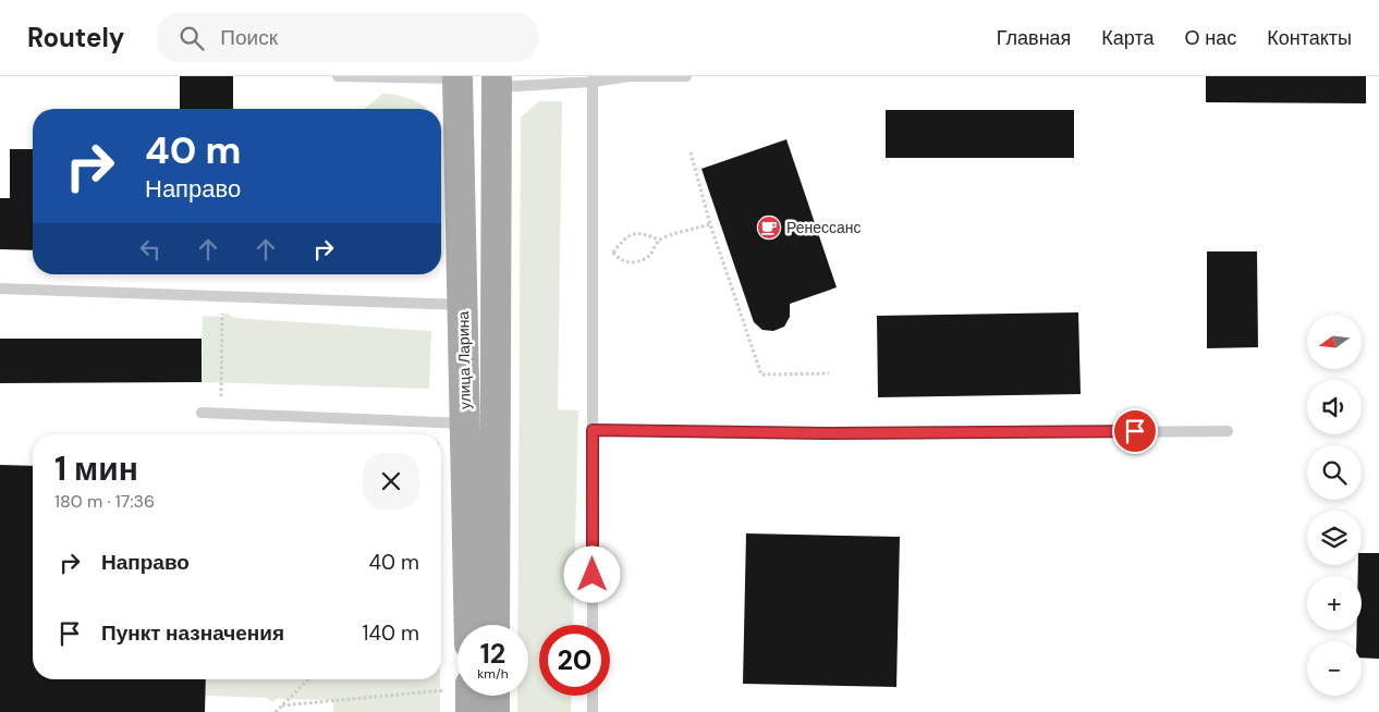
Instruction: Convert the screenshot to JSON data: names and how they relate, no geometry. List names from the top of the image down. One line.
{"streets":{"main road":["улица Ларина"]},"places":{"cafe":["Ренессанс"]},"north":"left","page":{"header":"Routely","search":"Поиск","nav":["Главная","Карта","О нас","Контакты"],"turn":["40 m","Направо"],"map_buttons":["+","−"],"heading":["1 мин","180 m · 17:36"],"list":[{"name":"Направо","value":"40 m"},{"name":"Пункт назначения","value":"140 m"}],"speed":"12 km/h","limit":"20"}}
